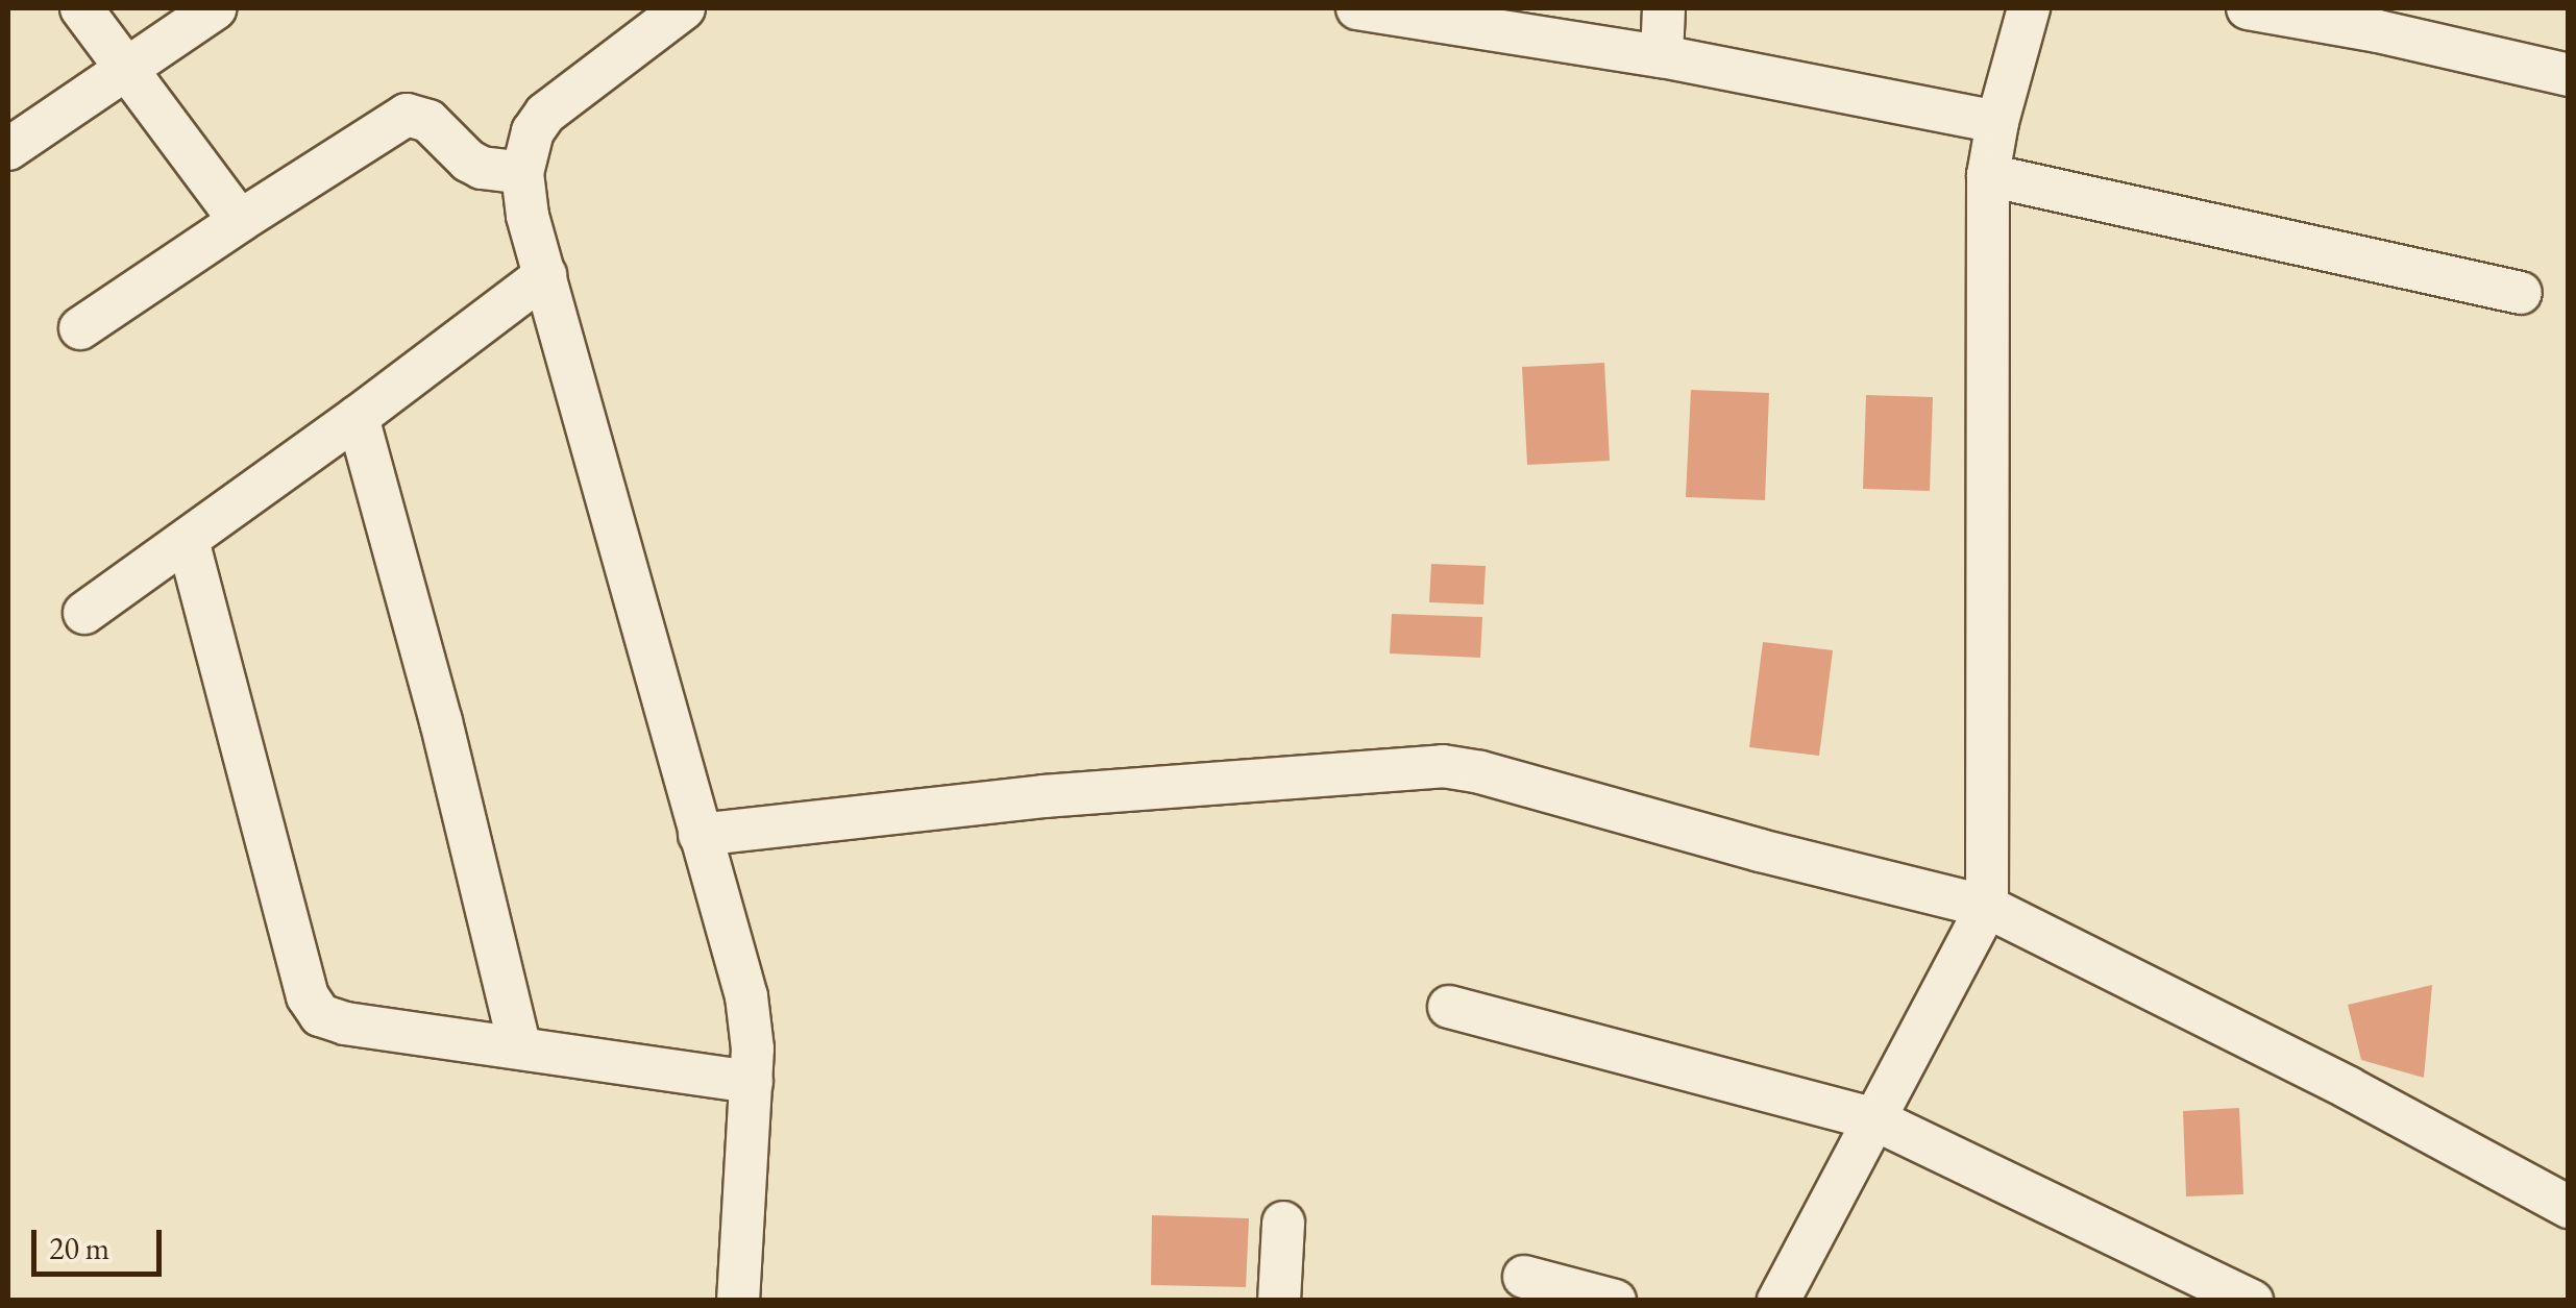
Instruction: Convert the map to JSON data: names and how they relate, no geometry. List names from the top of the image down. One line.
{"scale_bar":"20 m"}
